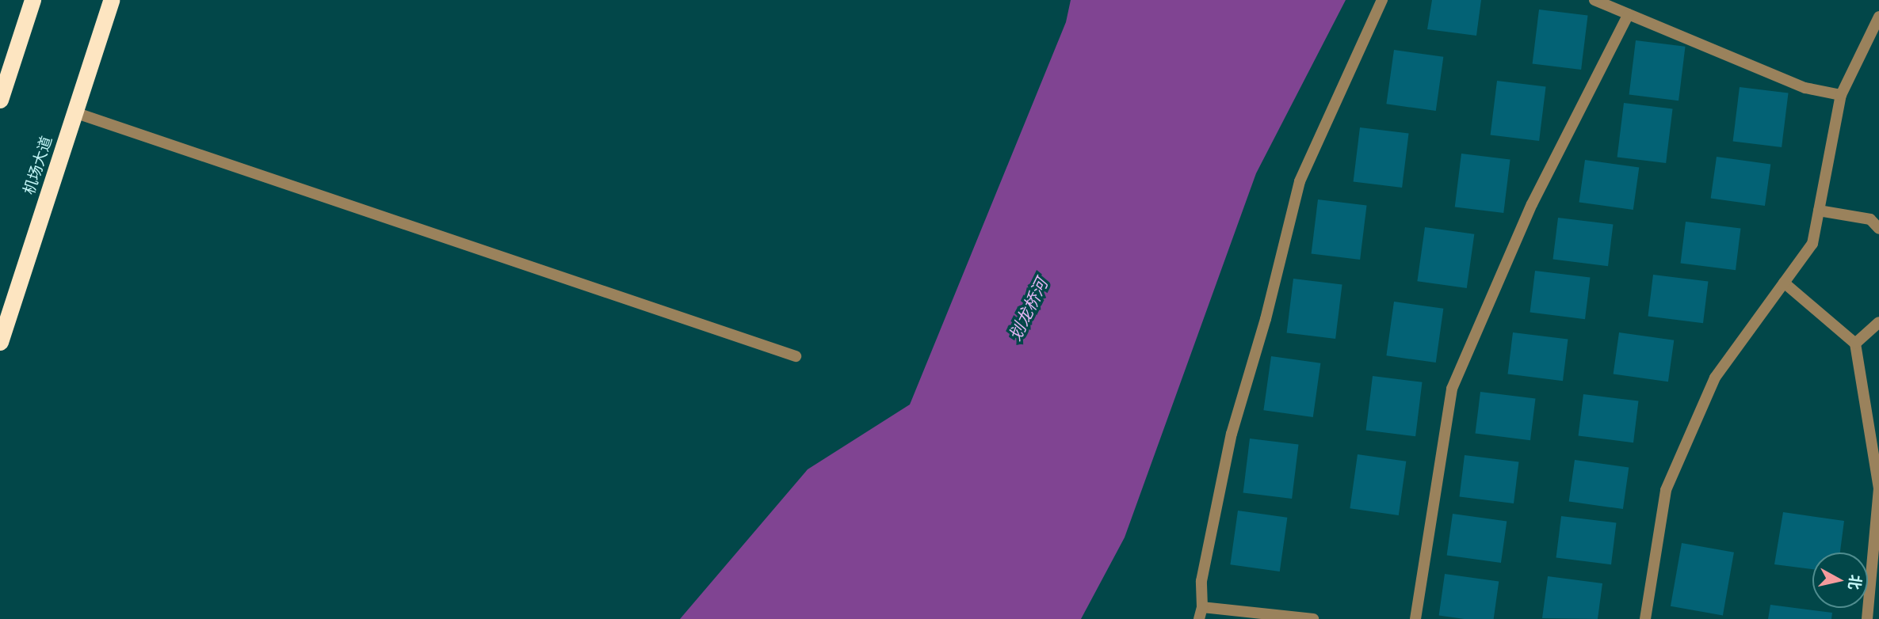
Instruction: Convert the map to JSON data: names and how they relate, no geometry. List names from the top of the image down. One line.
{"streets":{"highway":["机场大道"]},"water":["划龙桥河"],"north":"right"}
